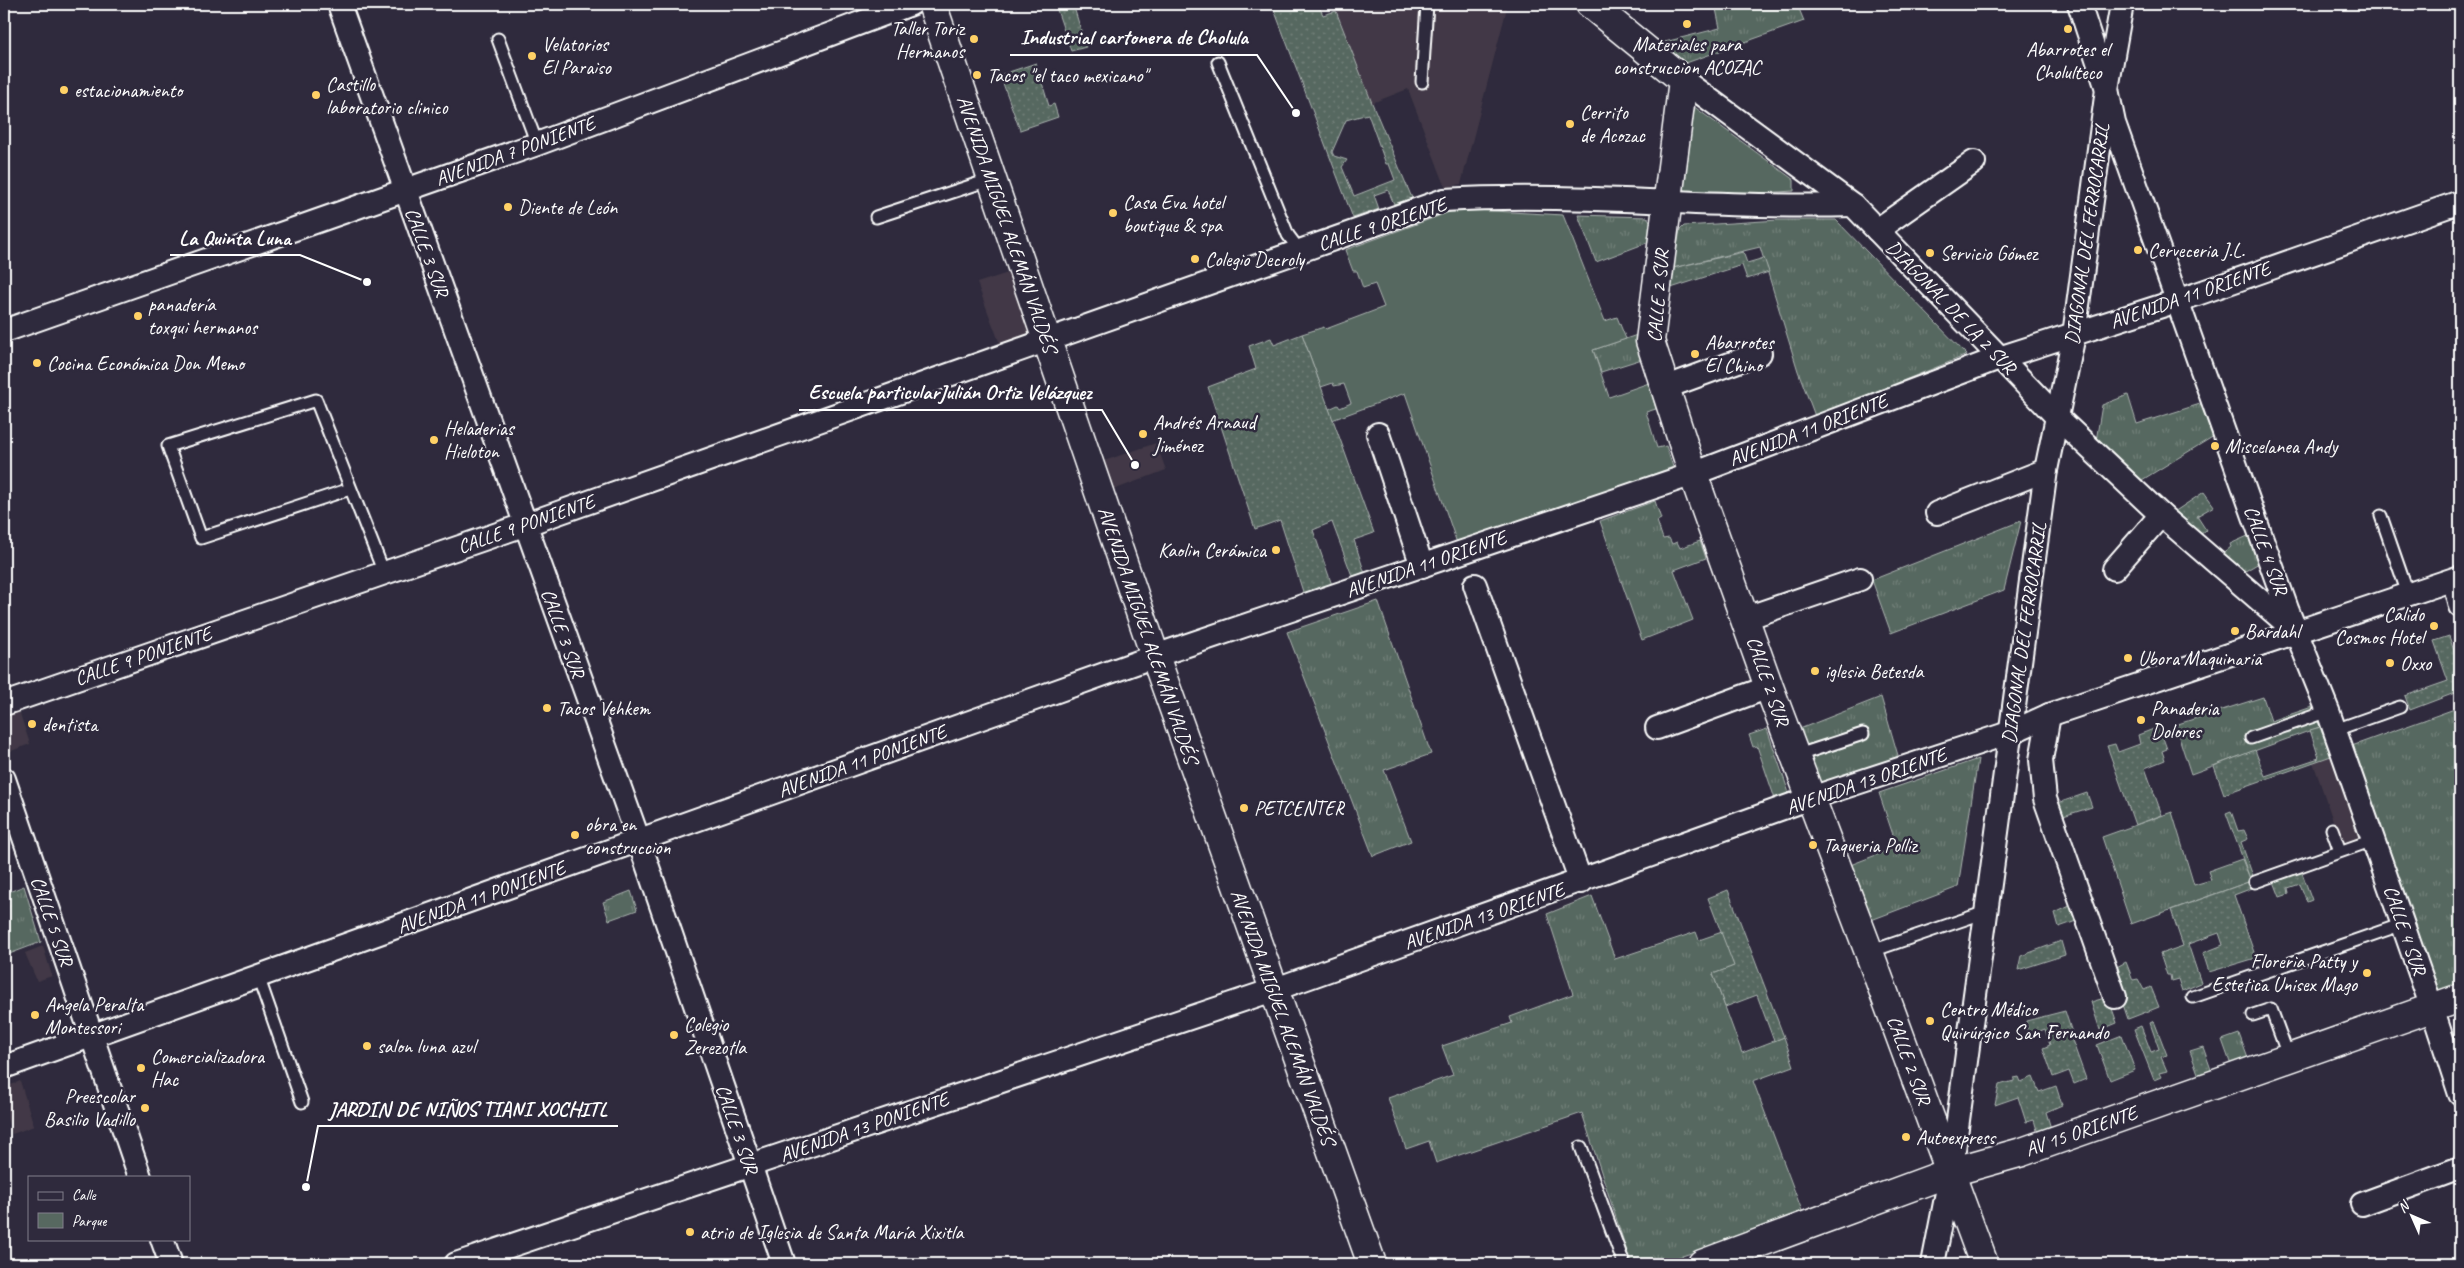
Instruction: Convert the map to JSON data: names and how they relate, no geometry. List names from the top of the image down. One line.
{"streets":{"main road":["AVENIDA MIGUEL ALEMÁN VALDÉS","CALLE 2 SUR","DIAGONAL DE LA 2 SUR","AV 15 ORIENTE"],"street":["AVENIDA 7 PONIENTE","CALLE 9 ORIENTE","DIAGONAL DEL FERROCARRIL","CALLE 3 SUR","AVENIDA 11 ORIENTE","CALLE 9 PONIENTE","CALLE 4 SUR","AVENIDA 11 PONIENTE","AVENIDA 13 ORIENTE","CALLE 5 SUR","AVENIDA 13 PONIENTE"]},"crossings":[["AVENIDA 7 PONIENTE","CALLE 3 SUR"],["AVENIDA MIGUEL ALEMÁN VALDÉS","CALLE 9 ORIENTE"],["AVENIDA MIGUEL ALEMÁN VALDÉS","AVENIDA 11 ORIENTE"],["AVENIDA MIGUEL ALEMÁN VALDÉS","CALLE 9 PONIENTE"],["AVENIDA MIGUEL ALEMÁN VALDÉS","AVENIDA 11 PONIENTE"],["AVENIDA MIGUEL ALEMÁN VALDÉS","AVENIDA 13 ORIENTE"],["AVENIDA MIGUEL ALEMÁN VALDÉS","AVENIDA 13 PONIENTE"],["CALLE 9 ORIENTE","CALLE 2 SUR"],["CALLE 9 ORIENTE","DIAGONAL DE LA 2 SUR"],["CALLE 9 ORIENTE","CALLE 9 PONIENTE"],["DIAGONAL DEL FERROCARRIL","AVENIDA 11 ORIENTE"],["DIAGONAL DEL FERROCARRIL","CALLE 2 SUR"],["DIAGONAL DEL FERROCARRIL","DIAGONAL DE LA 2 SUR"],["DIAGONAL DEL FERROCARRIL","CALLE 4 SUR"],["DIAGONAL DEL FERROCARRIL","AVENIDA 13 ORIENTE"],["DIAGONAL DEL FERROCARRIL","AV 15 ORIENTE"],["CALLE 3 SUR","CALLE 9 PONIENTE"],["CALLE 3 SUR","AVENIDA 11 PONIENTE"],["CALLE 3 SUR","AVENIDA 13 PONIENTE"],["AVENIDA 11 ORIENTE","CALLE 2 SUR"],["AVENIDA 11 ORIENTE","DIAGONAL DE LA 2 SUR"],["AVENIDA 11 ORIENTE","CALLE 4 SUR"],["AVENIDA 11 ORIENTE","AVENIDA 11 PONIENTE"],["CALLE 2 SUR","DIAGONAL DE LA 2 SUR"],["CALLE 2 SUR","AVENIDA 13 ORIENTE"],["CALLE 2 SUR","AV 15 ORIENTE"],["DIAGONAL DE LA 2 SUR","CALLE 4 SUR"],["DIAGONAL DE LA 2 SUR","AVENIDA 13 ORIENTE"],["CALLE 4 SUR","AVENIDA 13 ORIENTE"],["CALLE 4 SUR","AV 15 ORIENTE"],["AVENIDA 11 PONIENTE","CALLE 5 SUR"],["AVENIDA 13 ORIENTE","AVENIDA 13 PONIENTE"]],"places":["Materiales para construccion ACOZAC","Abarrotes el Cholulteco","Taller Toriz Hermanos","Velatorios El Paraiso","Tacos \"el taco mexicano\"","estacionamiento","Castillo laboratorio clinico","Industrial cartonera de Cholula","Cerrito de Acozac","Diente de León","Casa Eva hotel boutique & spa","Cerveceria J.L.","Servicio Gómez","Colegio Decroly","La Quinta Luna","panadería toxqui hermanos","Abarrotes El Chino","Cocina Económica Don Memo","Andrés Arnaud Jiménez","Heladerias Hieloton","Miscelanea Andy","Escuela particularJulián Ortiz Velázquez","Kaolin Cerámica","Calido Cosmos Hotel","Bardahl","Ubora Maquinaria","Oxxo","iglesia Betesda","Tacos Vehkem","Panaderia Dolores","dentista","PETCENTER","obra en construccion","Taqueria Polliz","Floreria Patty y Estetica Unisex Mago","Angela Peralta Montessori","Centro Médico Quirúrgico San Fernando","Colegio Zerezotla","salon luna azul","Comercializadora Hac","Preescolar Basilio Vadillo","Autoexpress","JARDIN DE NIÑOS TIANI XOCHITL","atrio de Iglesia de Santa María Xixitla"],"legend":["Calle","Parque"],"north":"top left"}
